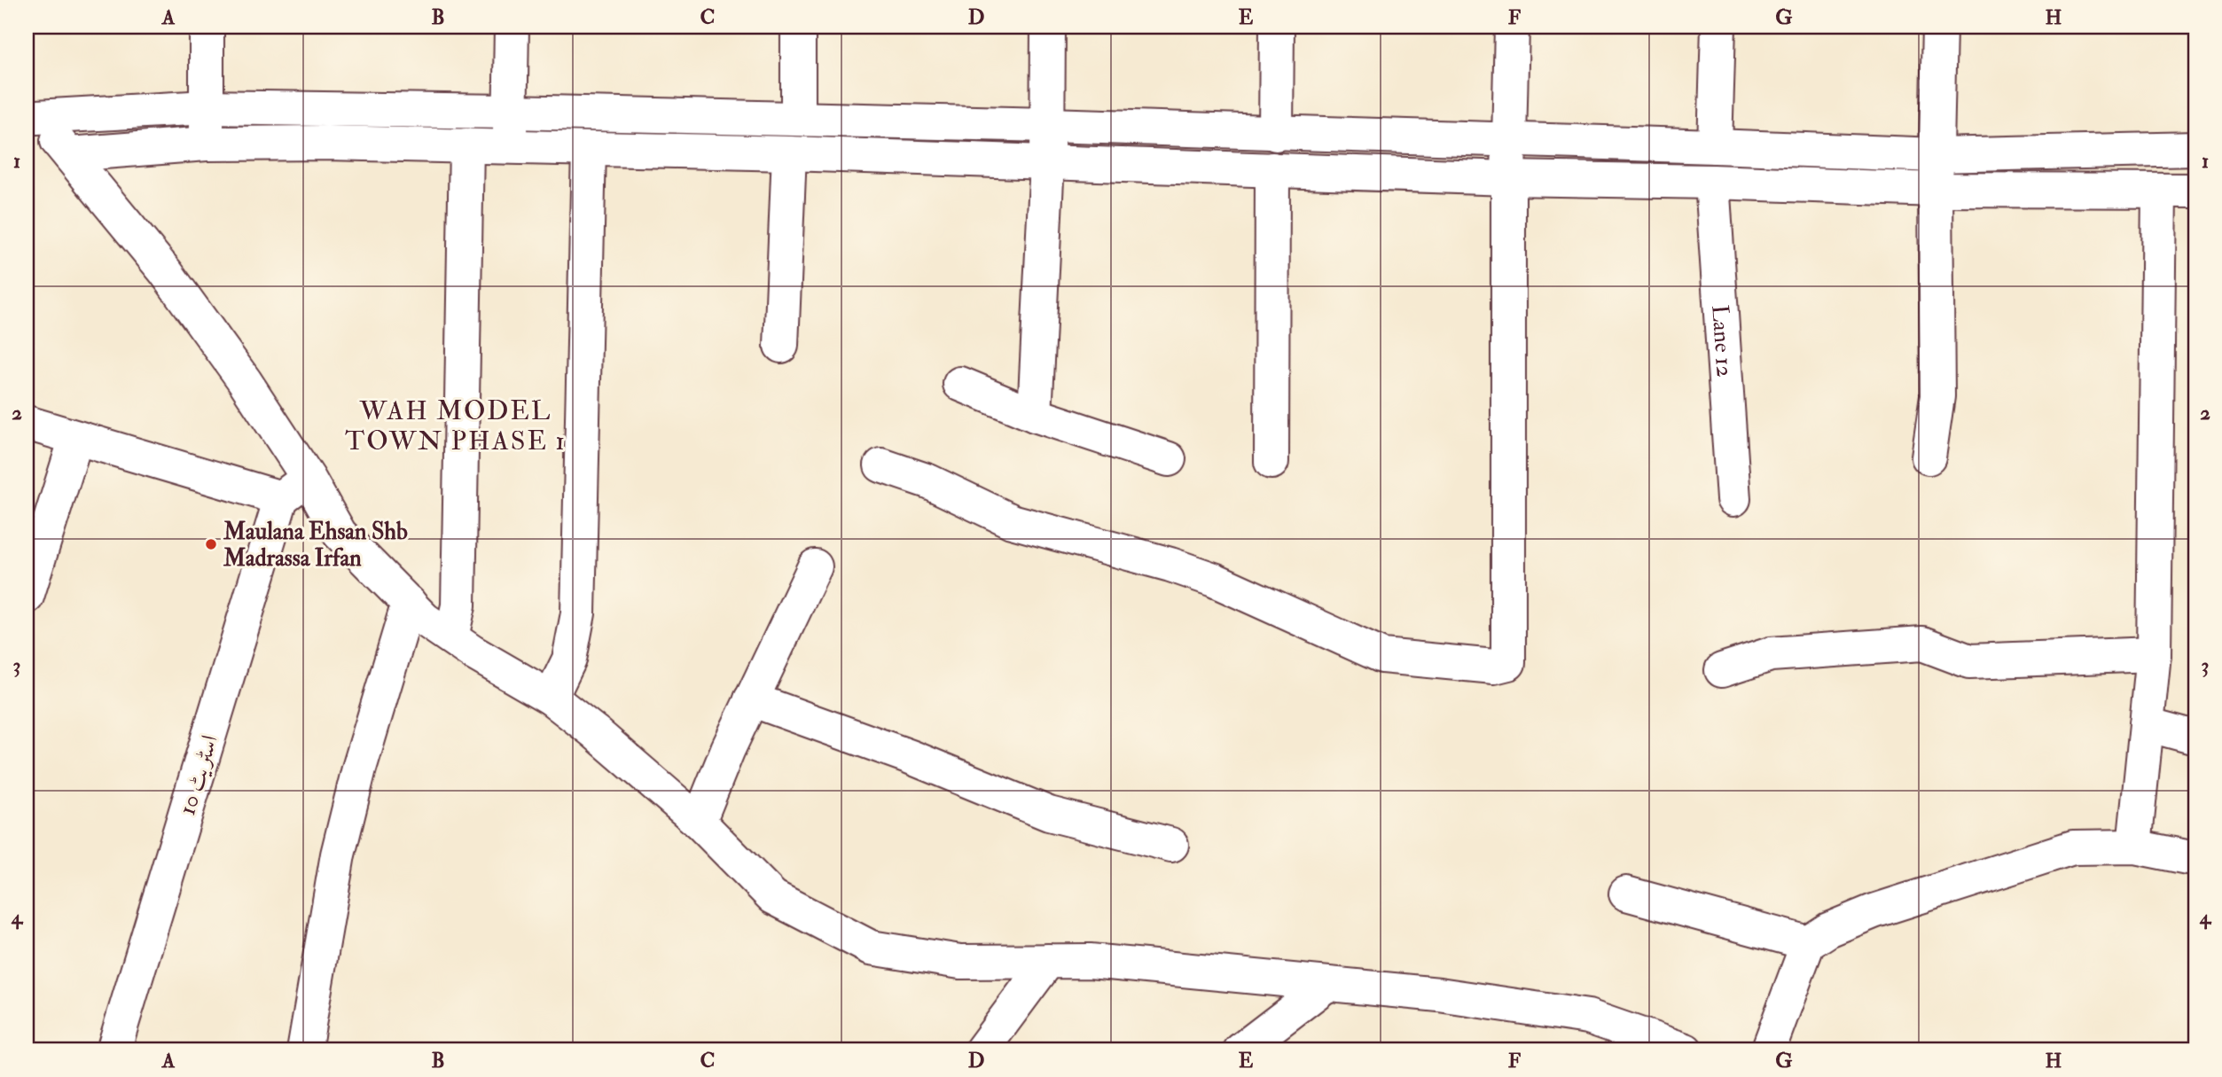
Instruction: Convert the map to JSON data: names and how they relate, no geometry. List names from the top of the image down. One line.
{"streets":{"street":["Lane 12","اسٹریٹ 10"]},"districts":["WAH MODEL TOWN PHASE 1"],"places":["Maulana Ehsan Shb Madrassa Irfan"],"grid":{"columns":["A","B","C","D","E","F","G","H"],"rows":["1","2","3","4"]}}
